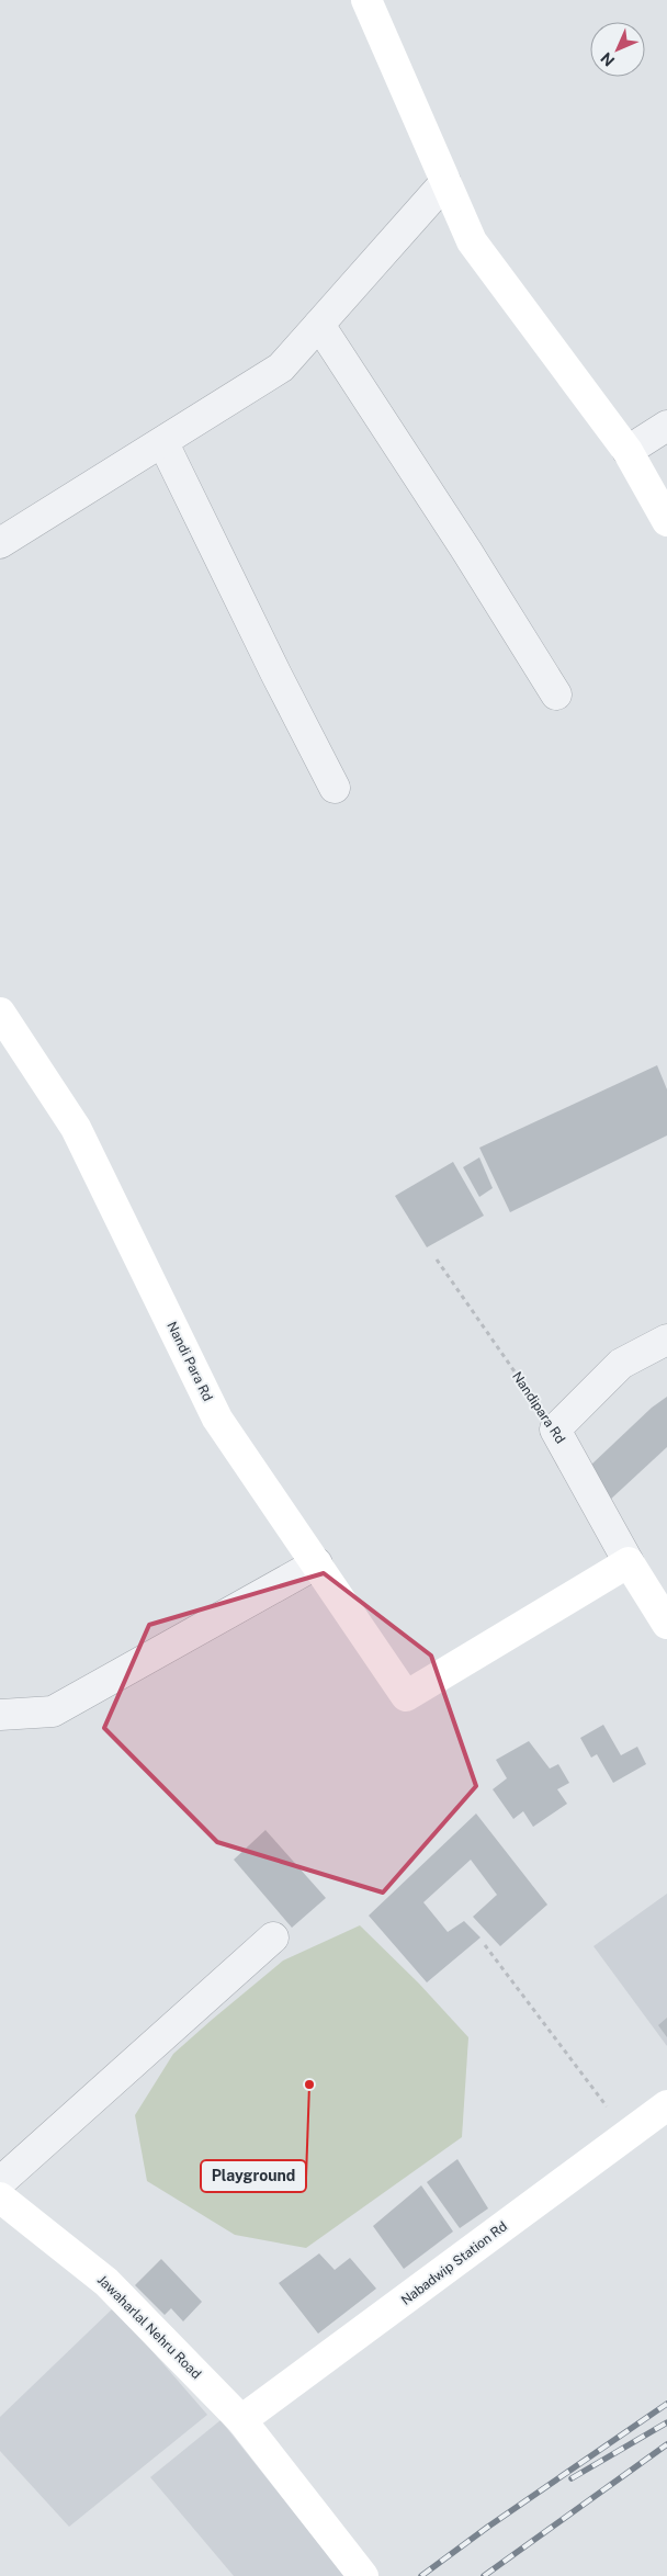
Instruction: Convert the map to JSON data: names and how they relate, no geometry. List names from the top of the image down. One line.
{"streets":{"street":["Nandi Para Rd","Nandipara Rd","Nabadwip Station Rd","Jawaharlal Nehru Road"]},"crossings":[["Nandi Para Rd","Nandipara Rd"],["Nabadwip Station Rd","Jawaharlal Nehru Road"]],"places":["Playground"],"north":"bottom left"}
